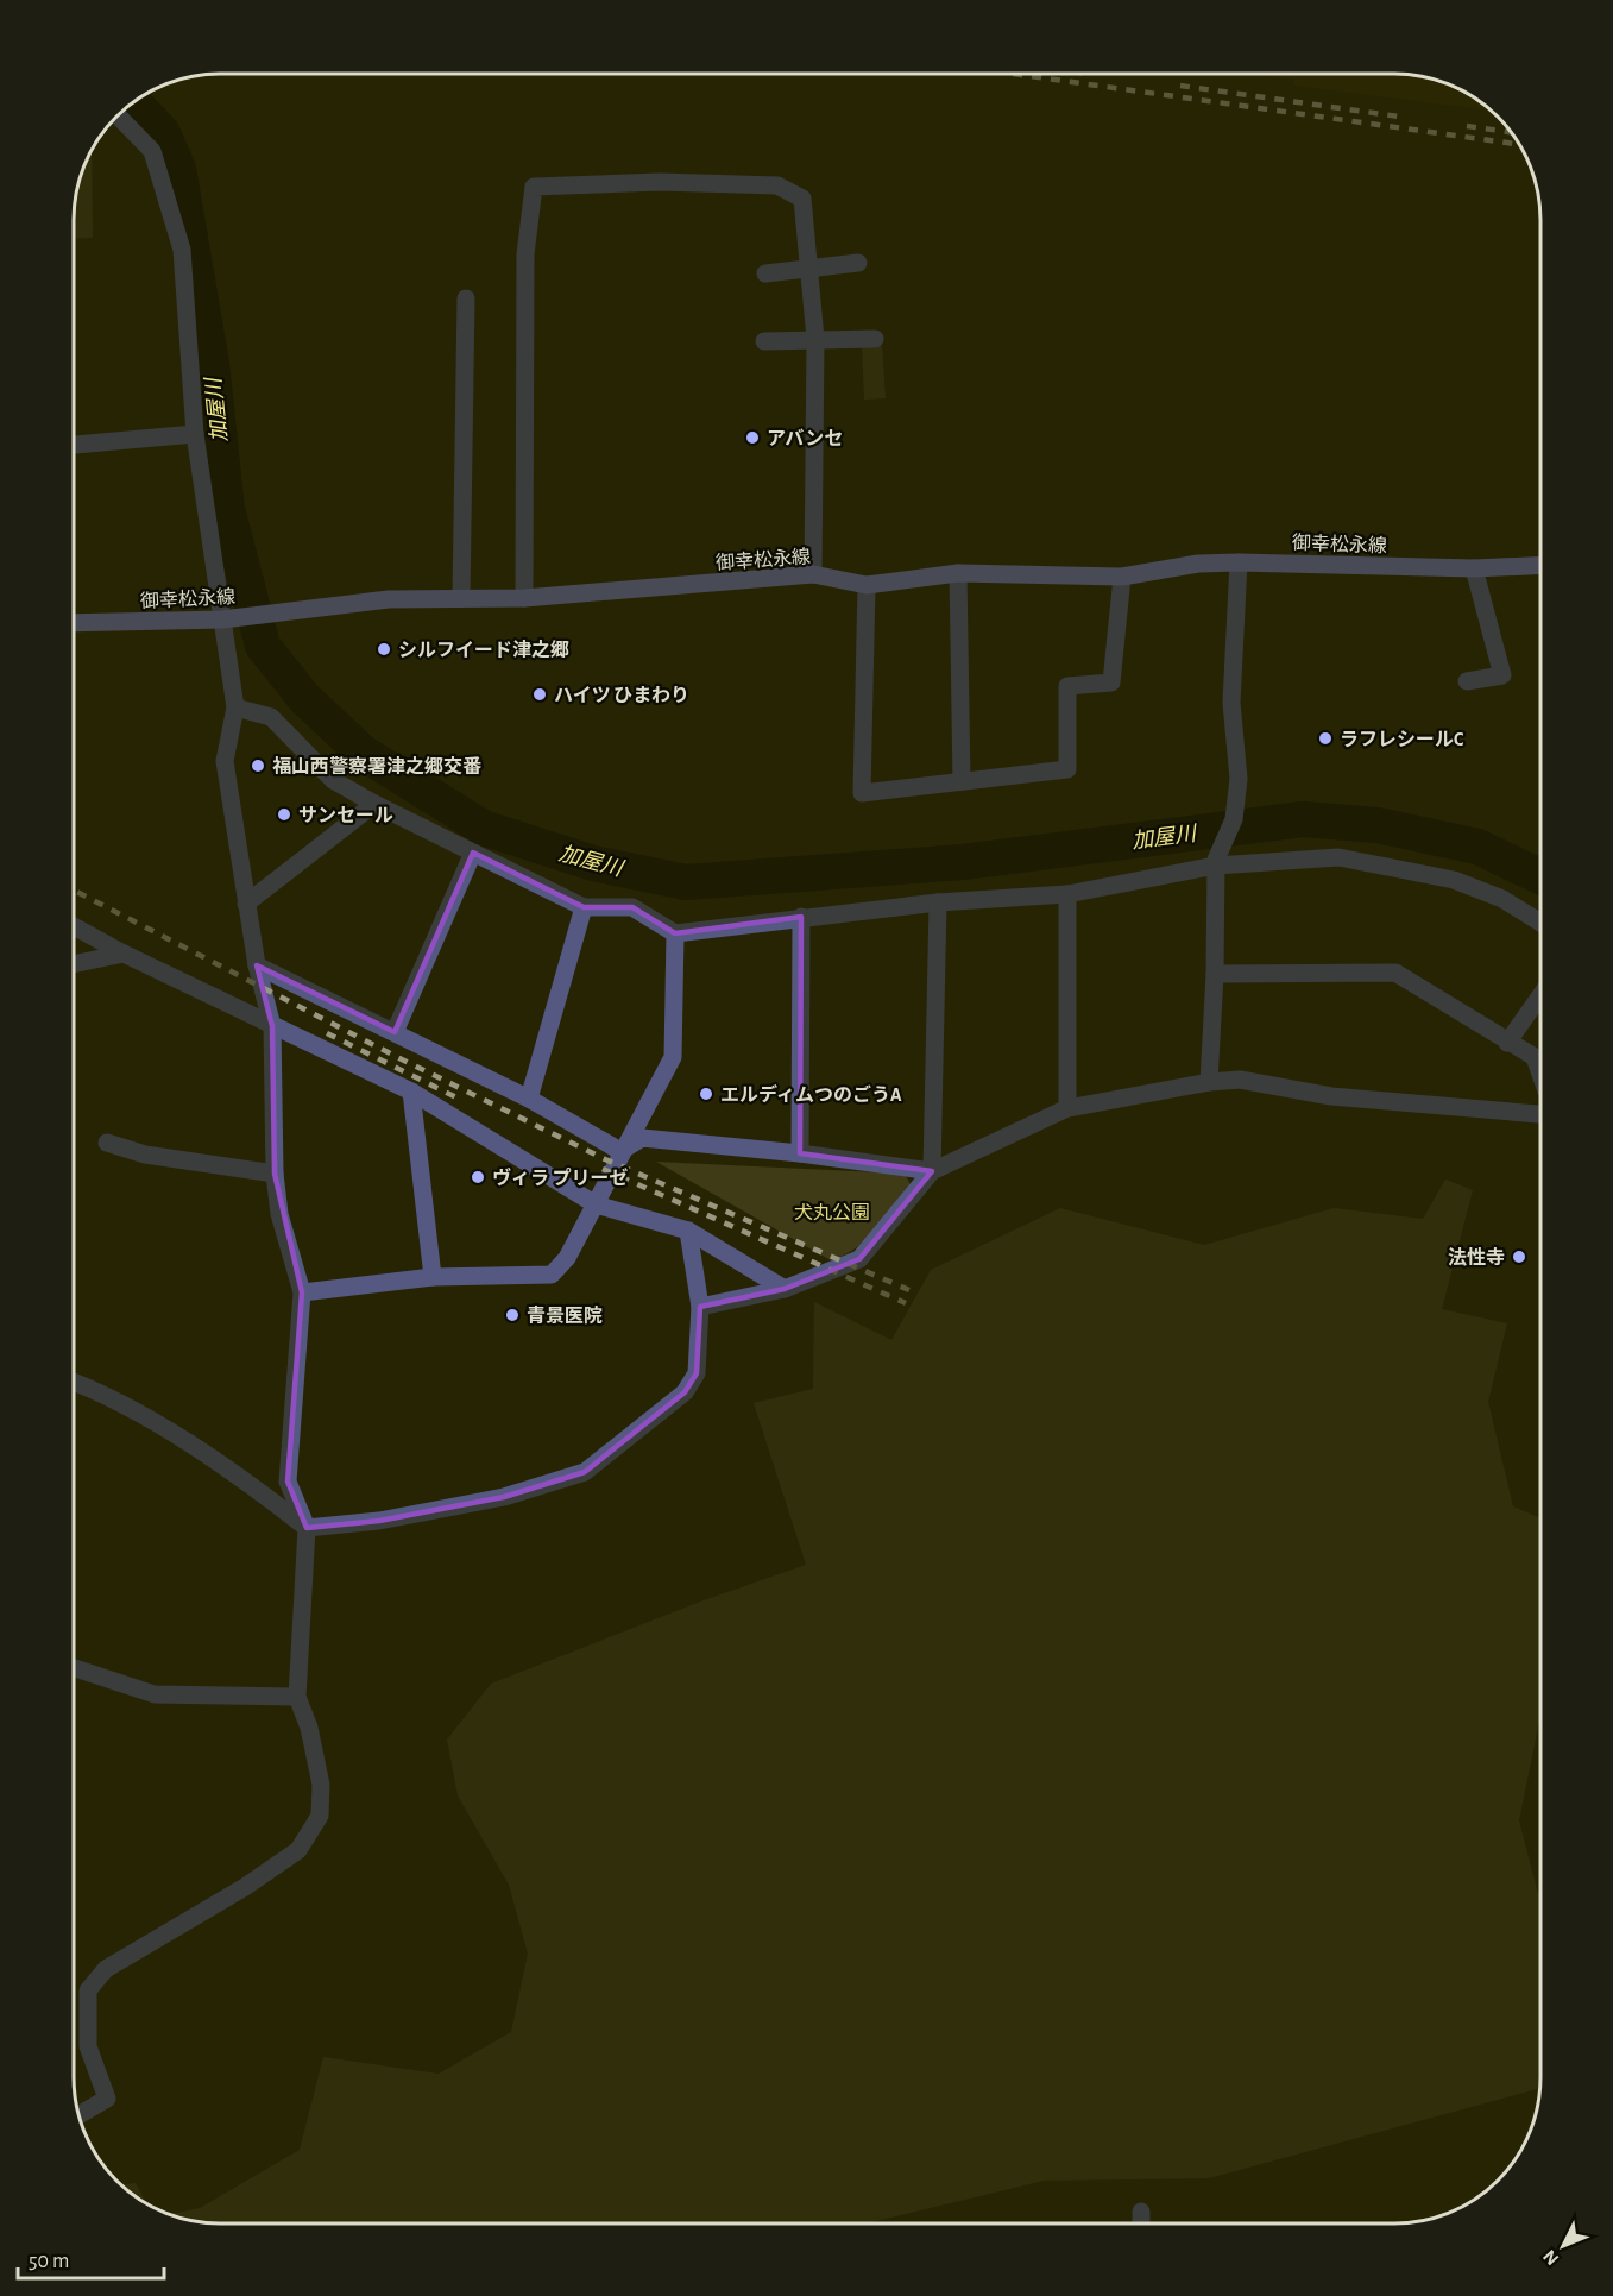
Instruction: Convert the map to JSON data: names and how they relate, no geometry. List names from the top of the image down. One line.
{"streets":{"main road":["御幸松永線"]},"water":["加屋川"],"parks":["犬丸公園"],"places":["アバンセ","シルフイード津之郷","ハイツ ひまわり","ラフレシールC","福山西警察署津之郷交番","サンセール","エルディムつのごうA","ヴィラ プリーゼ","法性寺","青景医院"],"scale_bar":"50 m","north":"bottom left"}
